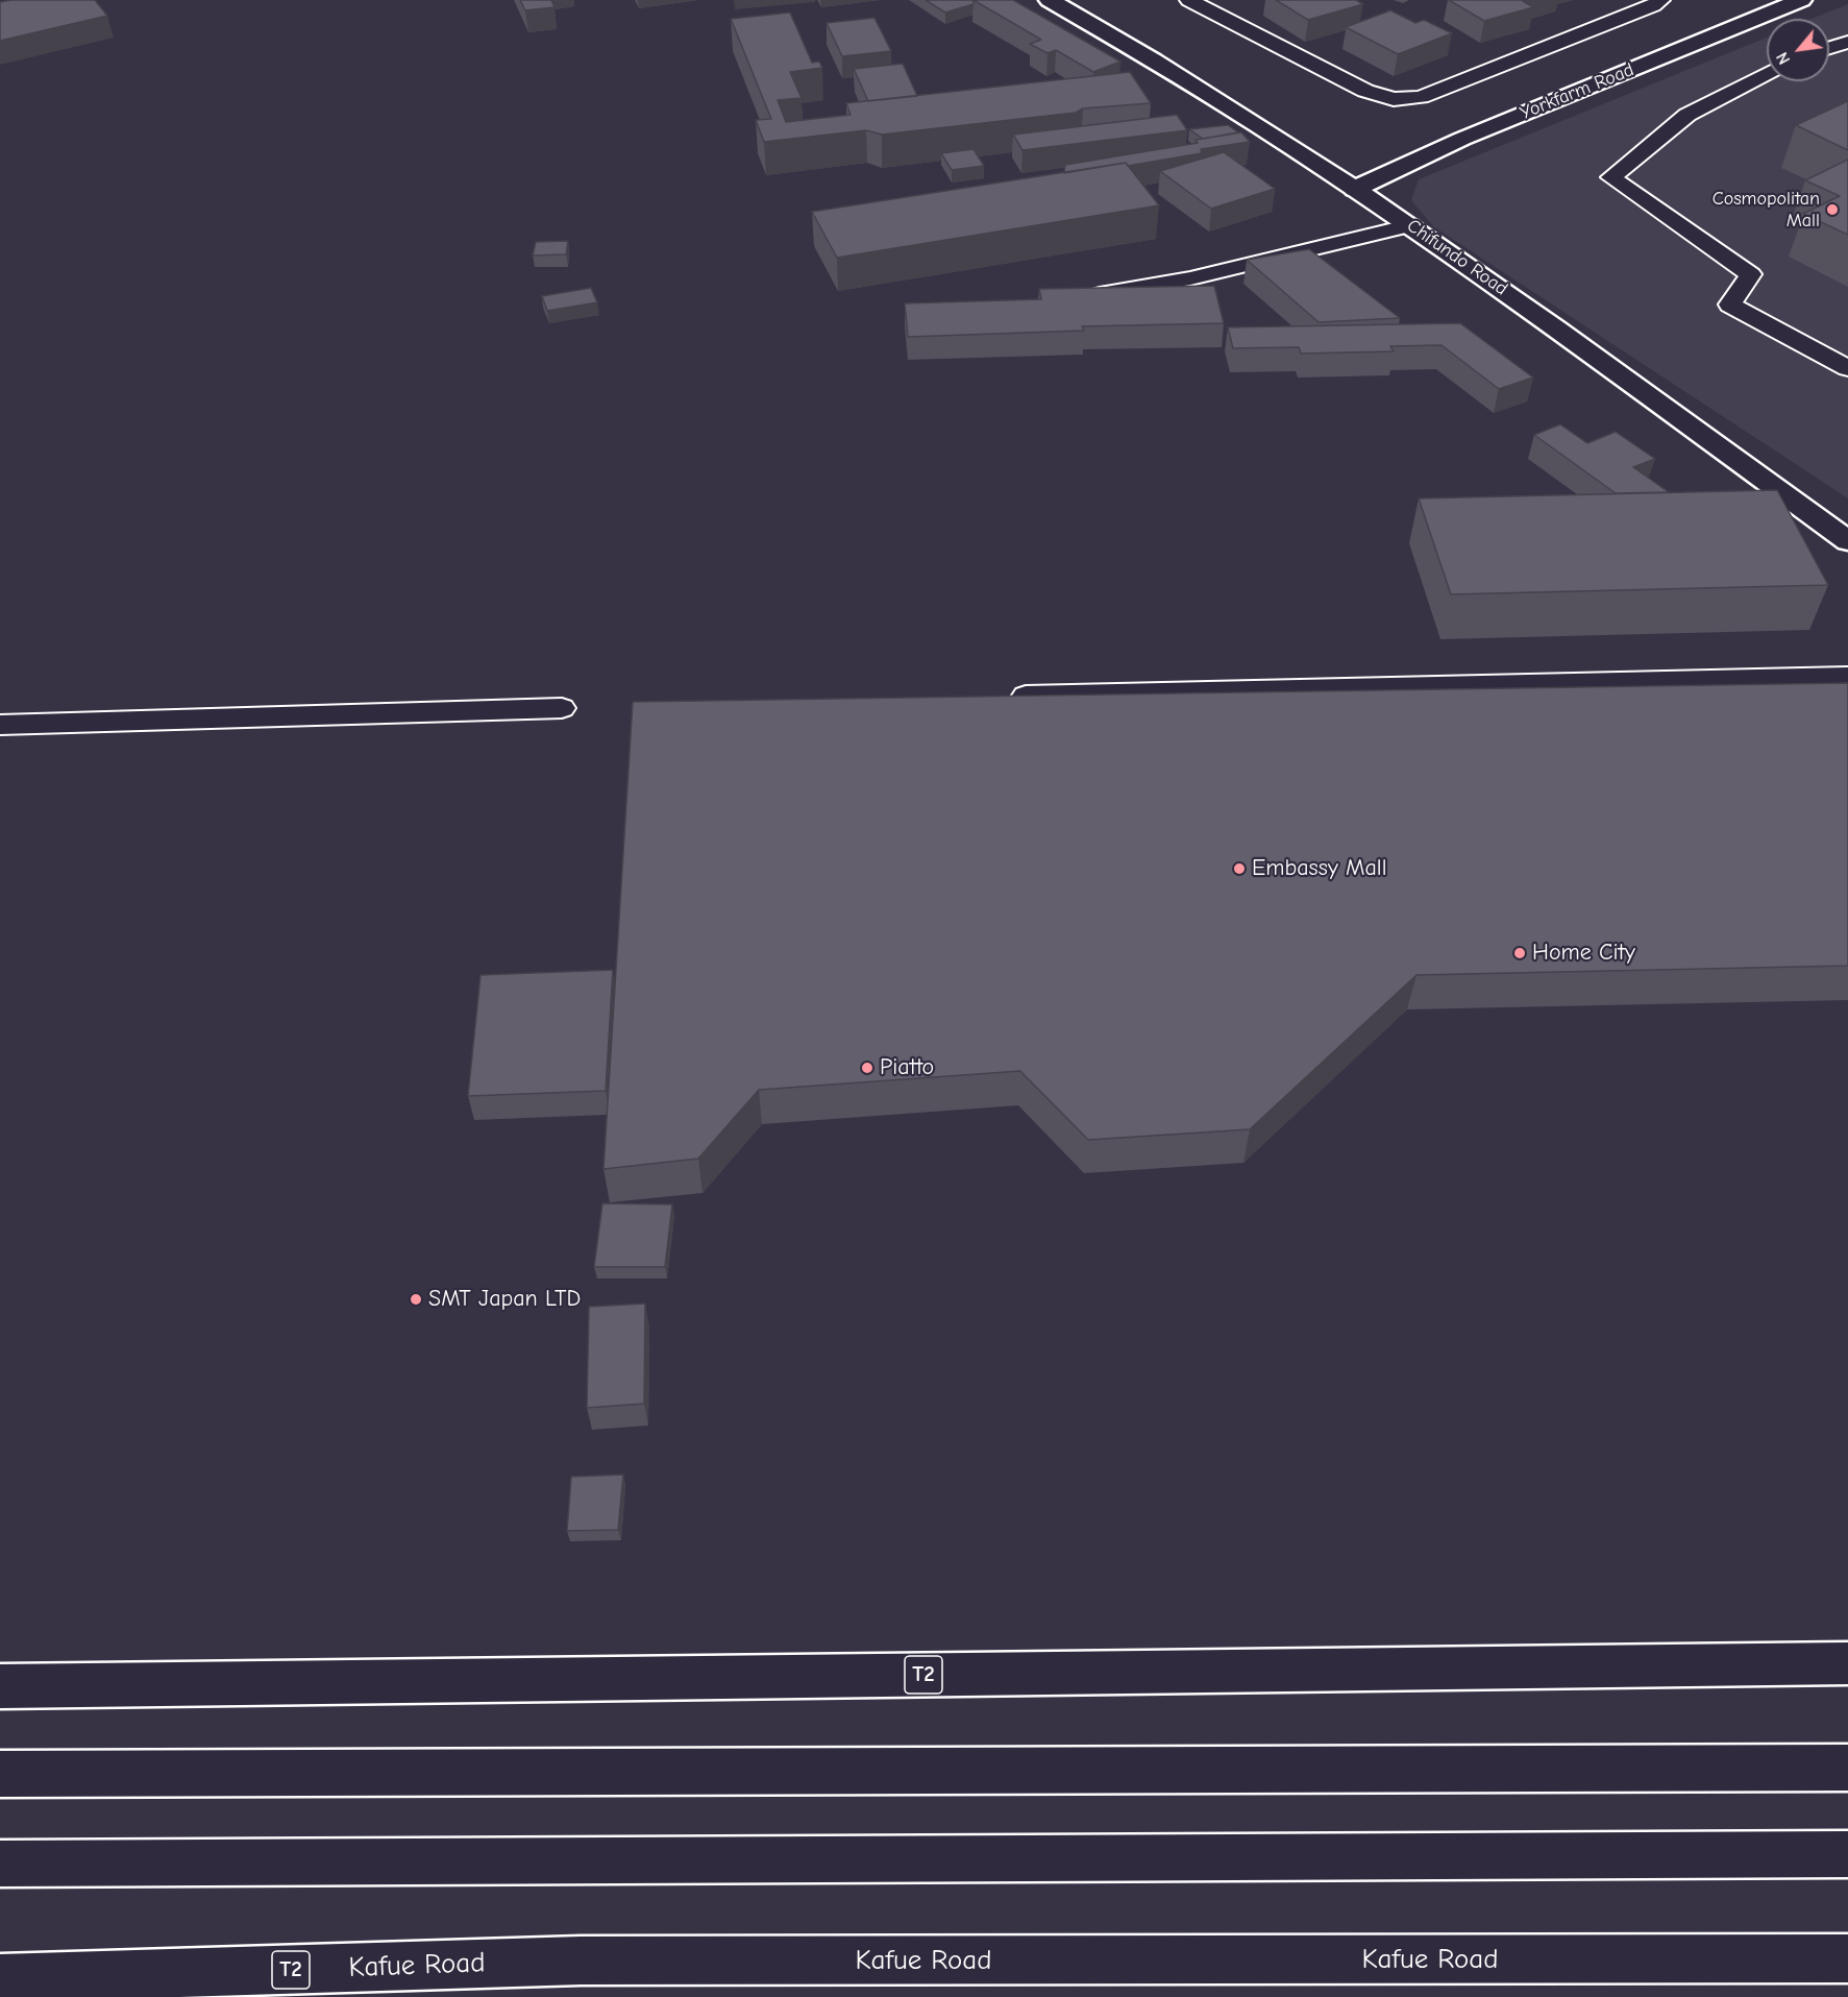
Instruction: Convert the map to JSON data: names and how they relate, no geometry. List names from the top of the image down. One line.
{"streets":{"main road":["Yorkfarm Road","Chifundo Road","T2","Kafue Road"]},"crossings":[["Yorkfarm Road","Chifundo Road"]],"places":["Cosmopolitan Mall","Embassy Mall","Home City","Piatto","SMT Japan LTD"],"north":"bottom left"}
